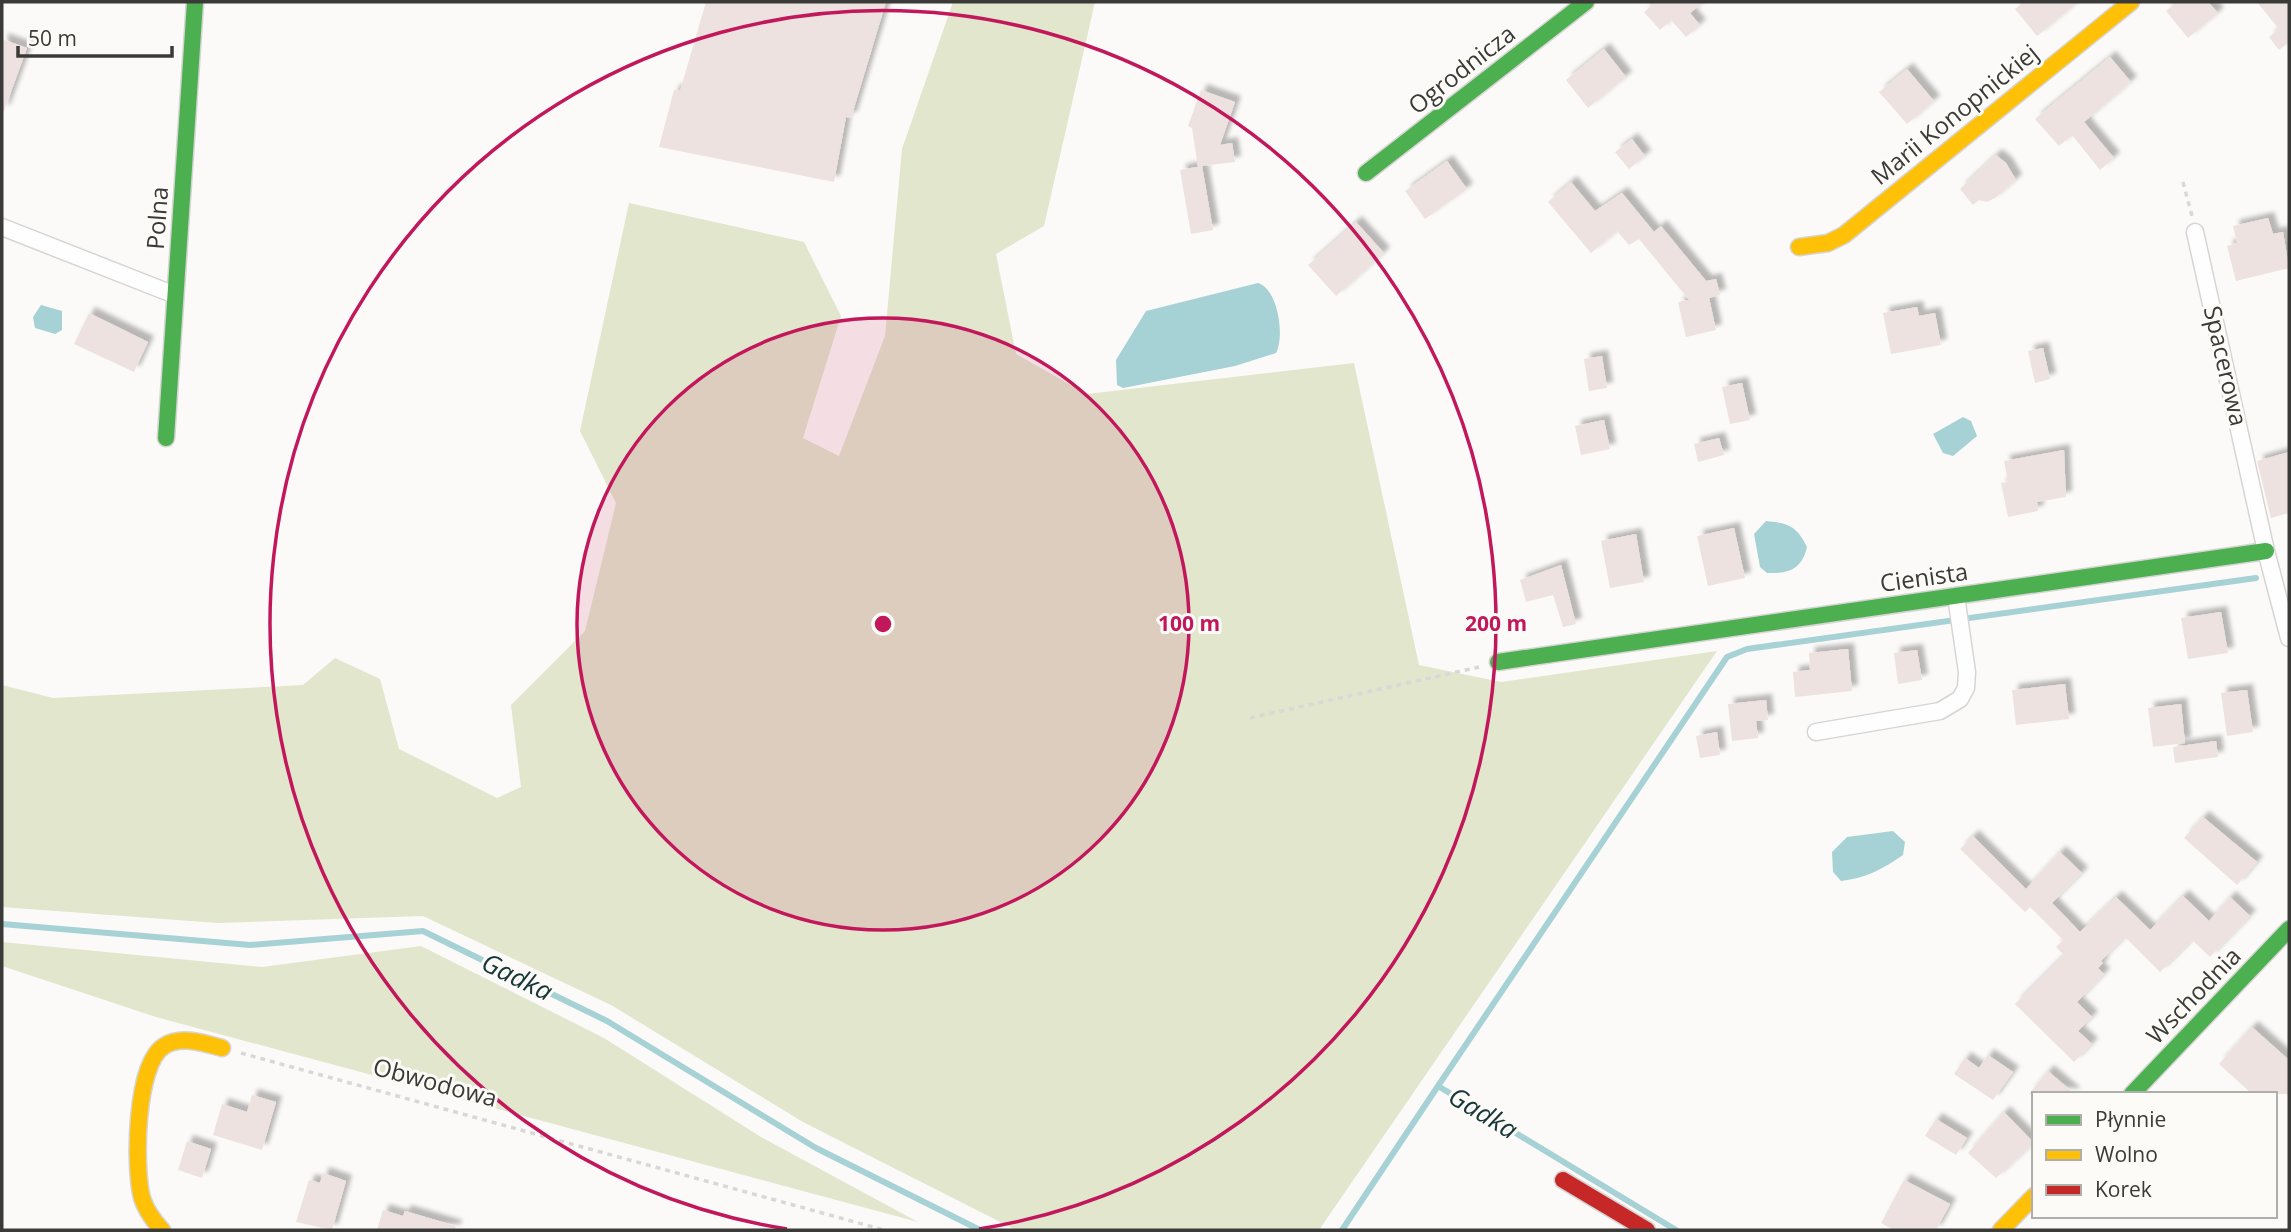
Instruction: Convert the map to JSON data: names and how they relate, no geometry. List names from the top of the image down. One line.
{"streets":{"street":["Ogrodnicza","Marii Konopnickiej","Polna","Spacerowa","Cienista","Wschodnia"],"path":["Obwodowa"]},"crossings":[["Spacerowa","Cienista"]],"water":["Gadka"],"legend":["Płynnie","Wolno","Korek"],"scale_bar":"50 m","rings":["100 m","200 m"]}
